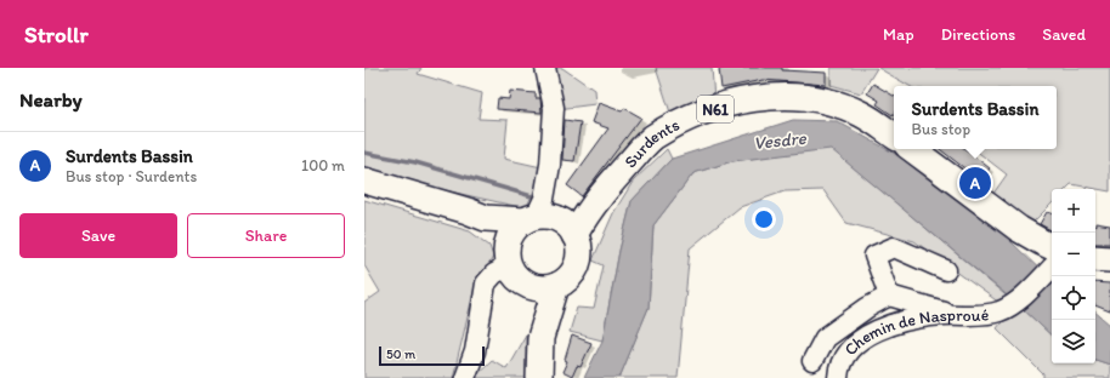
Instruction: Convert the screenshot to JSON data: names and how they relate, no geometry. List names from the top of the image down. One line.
{"streets":{"main road":["N61","Surdents"],"street":["Chemin de Nasproué"]},"water":["Vesdre"],"scale_bar":"50 m","page":{"header":"Strollr","nav":["Map","Directions","Saved"],"heading":"Nearby","popup":["Surdents Bassin","Bus stop"],"list":[{"mark":"A","name":"Surdents Bassin","note":"Bus stop · Surdents","value":"100 m"}],"pins":"A","map_buttons":["+","−"],"buttons":["Save","Share"],"scale":"50 m"}}
